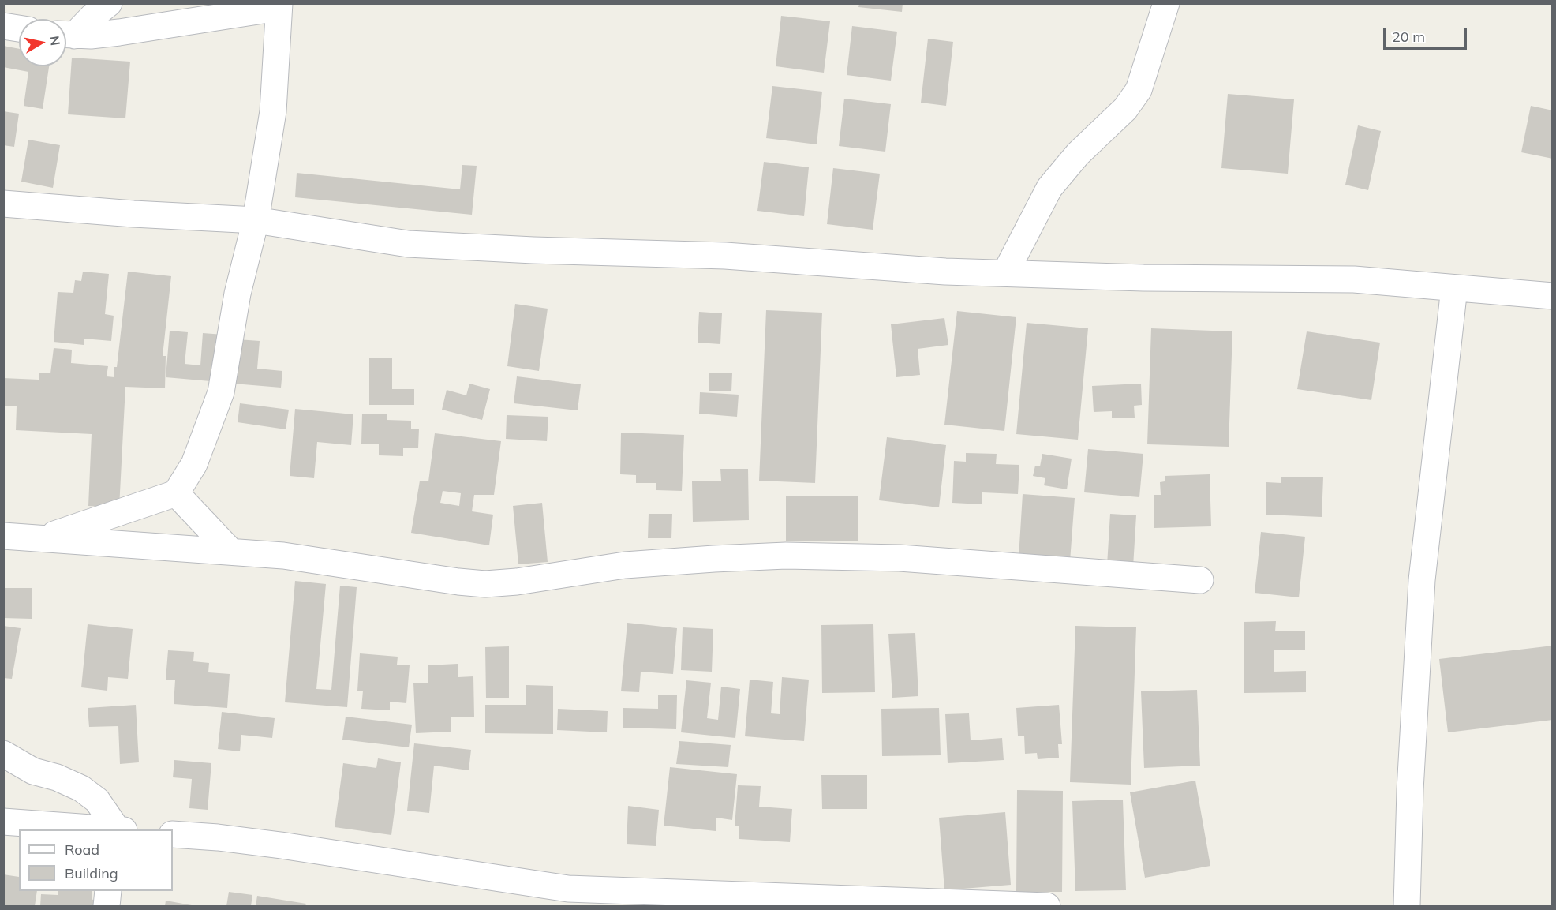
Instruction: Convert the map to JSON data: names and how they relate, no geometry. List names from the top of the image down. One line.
{"legend":["Road","Building"],"scale_bar":"20 m","north":"right"}
